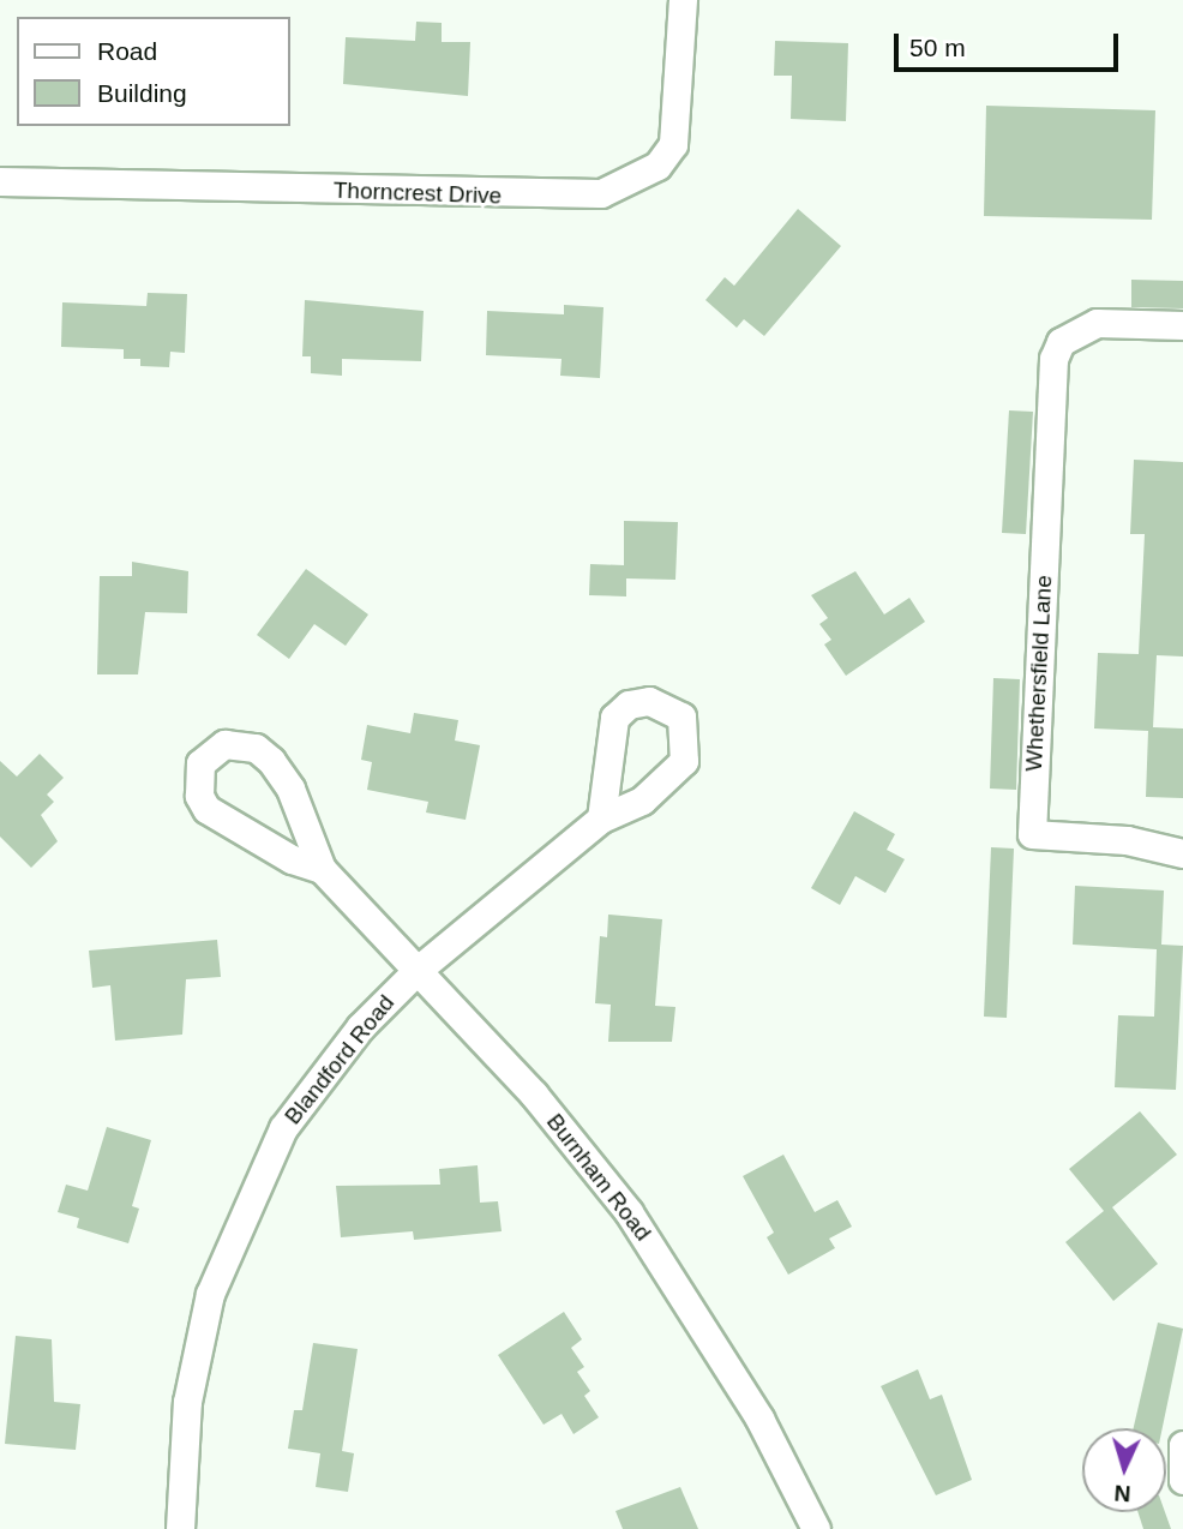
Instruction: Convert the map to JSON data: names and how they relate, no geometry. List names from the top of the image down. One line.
{"streets":{"street":["Thorncrest Drive","Whethersfield Lane","Blandford Road","Burnham Road"]},"crossings":[["Blandford Road","Burnham Road"]],"legend":["Road","Building"],"scale_bar":"50 m","north":"bottom"}
